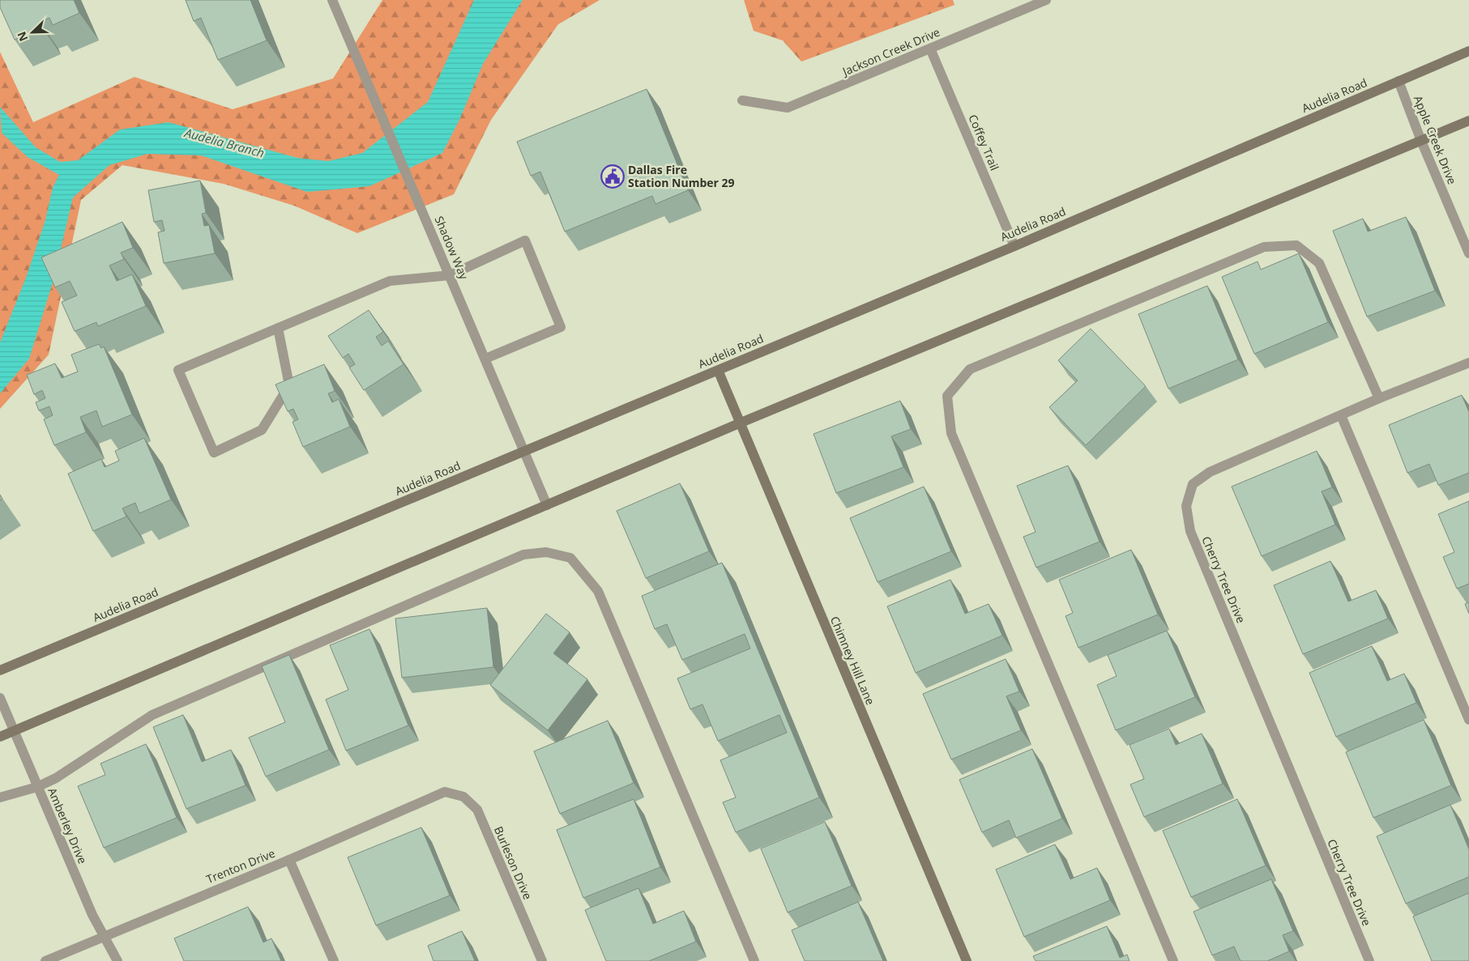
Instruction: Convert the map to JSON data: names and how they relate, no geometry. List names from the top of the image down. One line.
{"streets":{"main road":["Audelia Road","Chimney Hill Lane"],"street":["Jackson Creek Drive","Apple Creek Drive","Coffey Trail","Shadow Way","Cherry Tree Drive","Amberley Drive","Burleson Drive","Trenton Drive"]},"crossings":[["Jackson Creek Drive","Coffey Trail"],["Audelia Road","Apple Creek Drive"],["Audelia Road","Coffey Trail"],["Audelia Road","Shadow Way"],["Audelia Road","Chimney Hill Lane"],["Amberley Drive","Trenton Drive"],["Burleson Drive","Trenton Drive"]],"water":["Audelia Branch"],"places":{"public building":["Dallas Fire Station Number 29"]},"north":"bottom left"}
